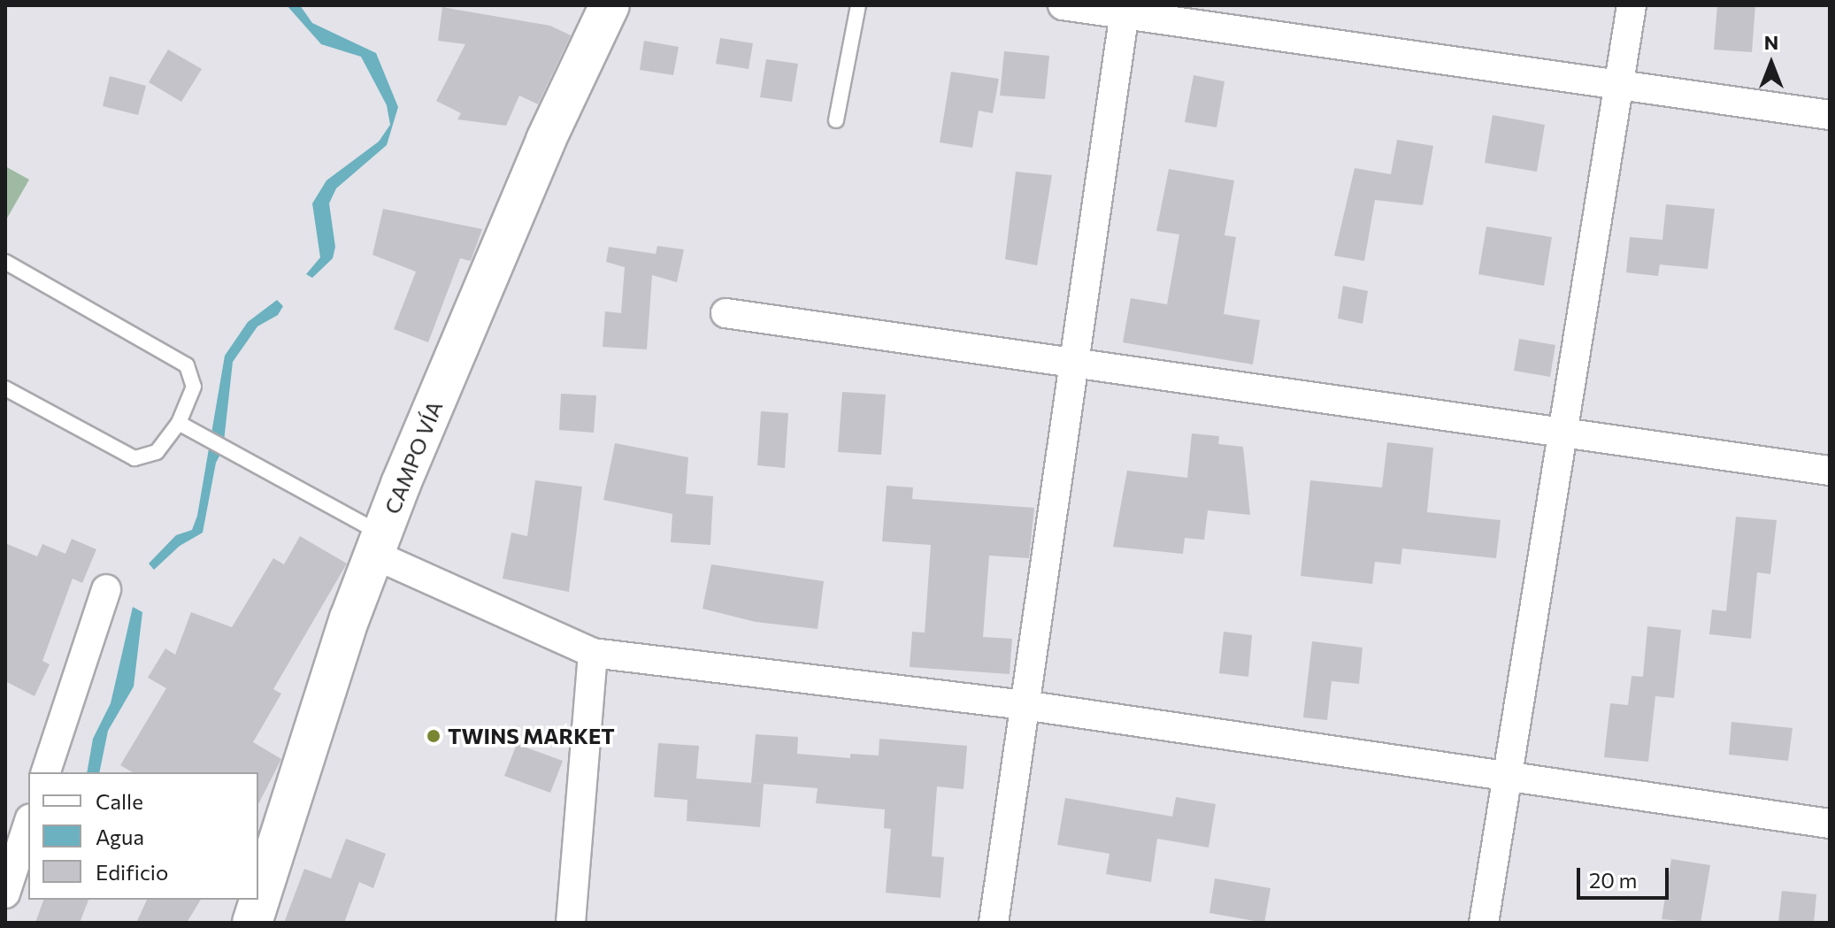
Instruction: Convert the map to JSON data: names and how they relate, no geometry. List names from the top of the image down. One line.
{"streets":{"street":["CAMPO VÍA"]},"places":["TWINS MARKET"],"legend":["Calle","Agua","Edificio"],"scale_bar":"20 m","north":"top"}
